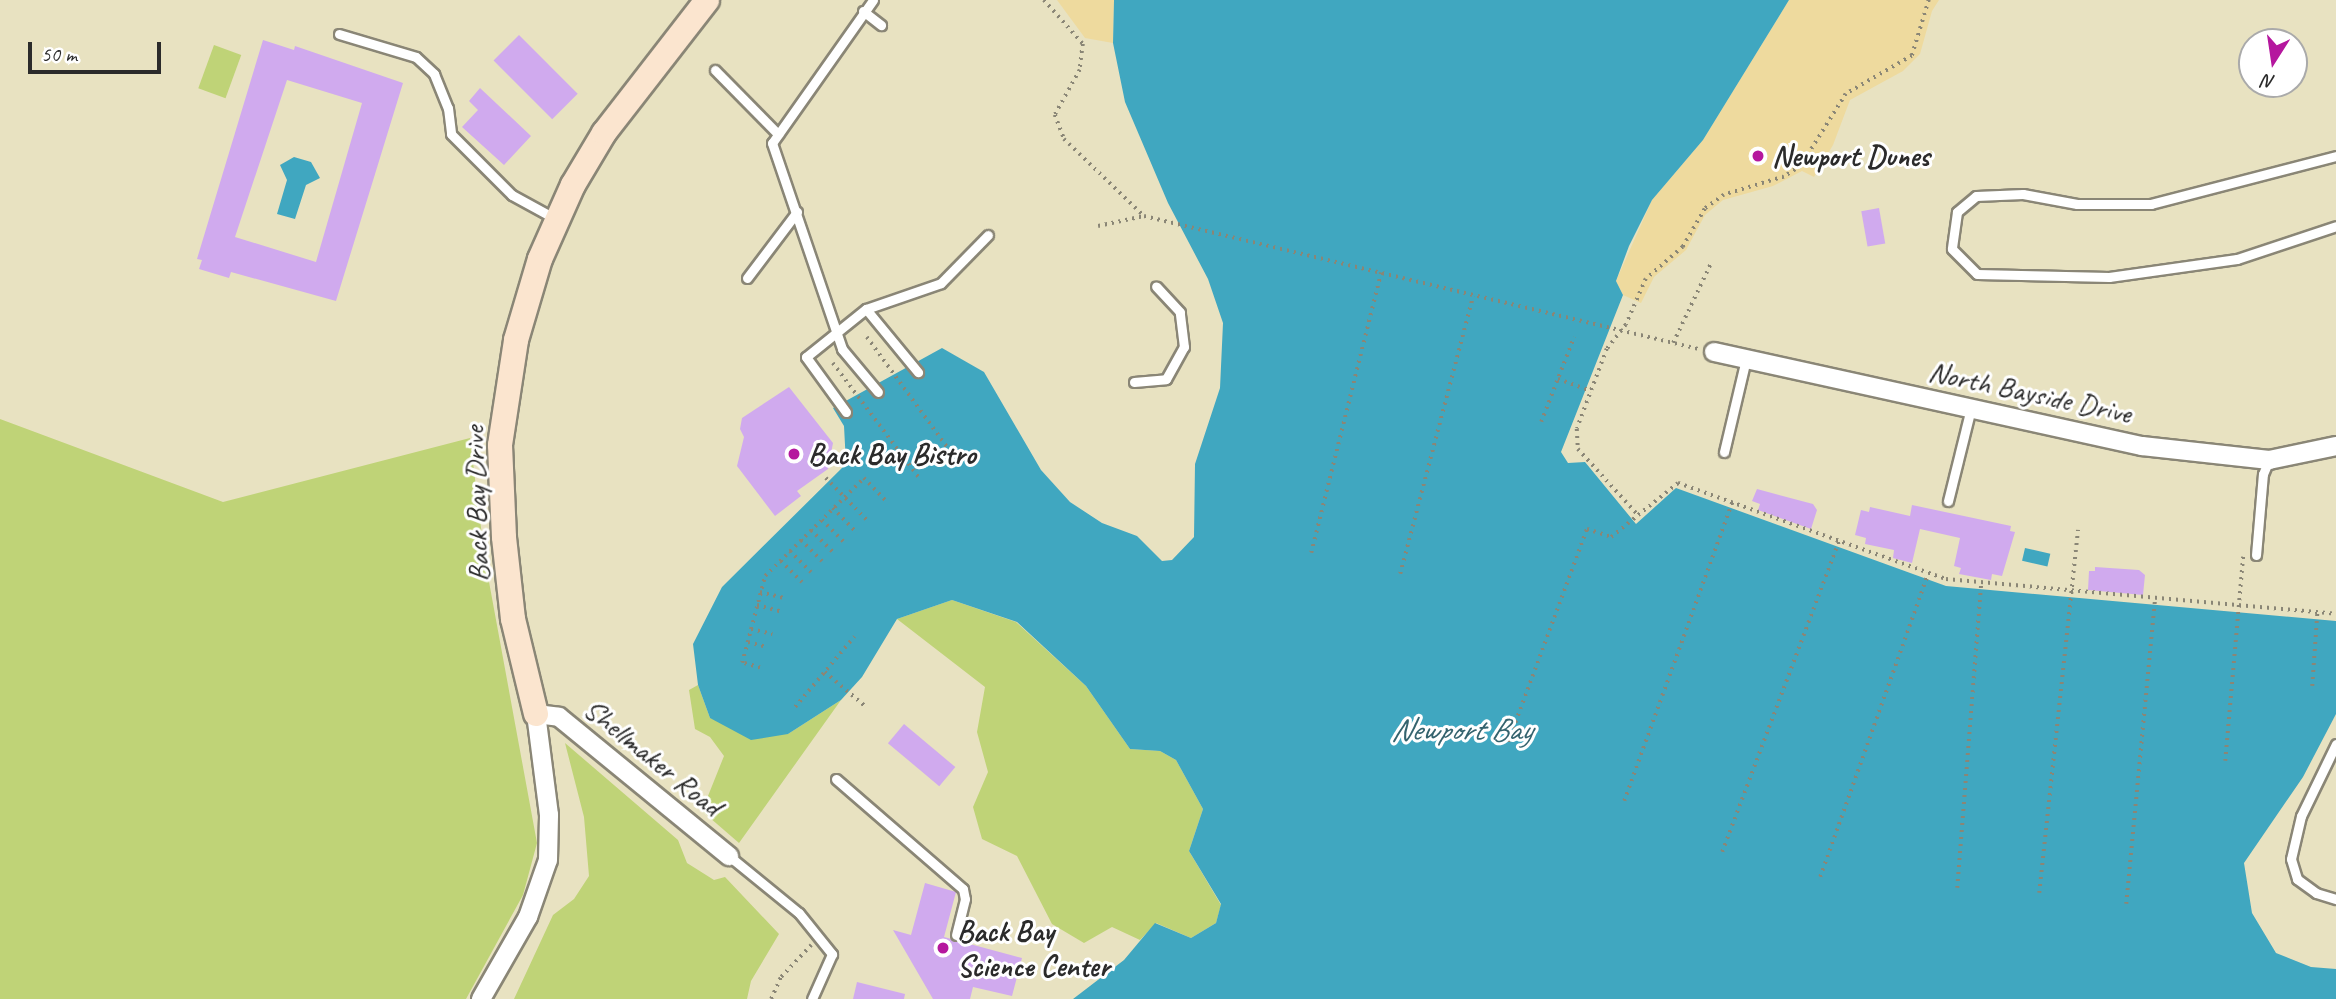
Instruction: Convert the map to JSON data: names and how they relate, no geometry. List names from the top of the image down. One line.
{"streets":{"street":["North Bayside Drive","Back Bay Drive","Shellmaker Road"]},"crossings":[["Back Bay Drive","Shellmaker Road"]],"water":["Newport Bay"],"places":["Newport Dunes","Back Bay Bistro","Back Bay Science Center"],"scale_bar":"50 m","north":"bottom"}
